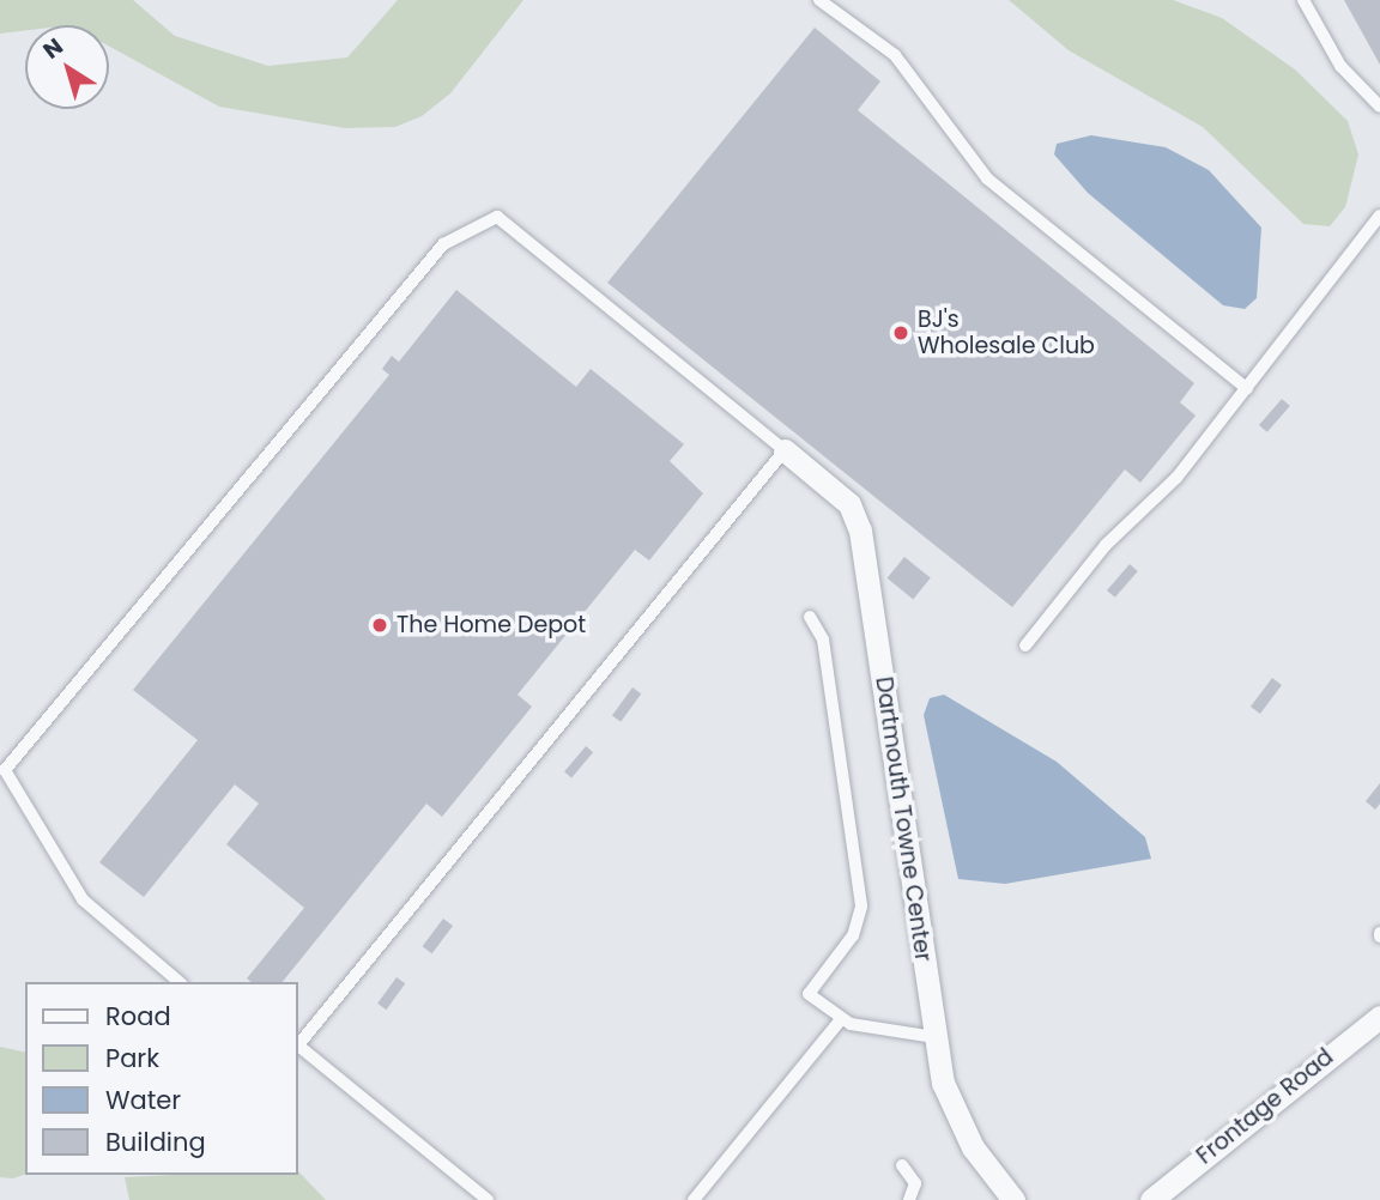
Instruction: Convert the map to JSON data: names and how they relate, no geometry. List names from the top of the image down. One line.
{"streets":{"street":["Dartmouth Towne Center","Frontage Road"]},"places":["BJ's Wholesale Club","The Home Depot"],"legend":["Road","Park","Water","Building"],"north":"top left"}
